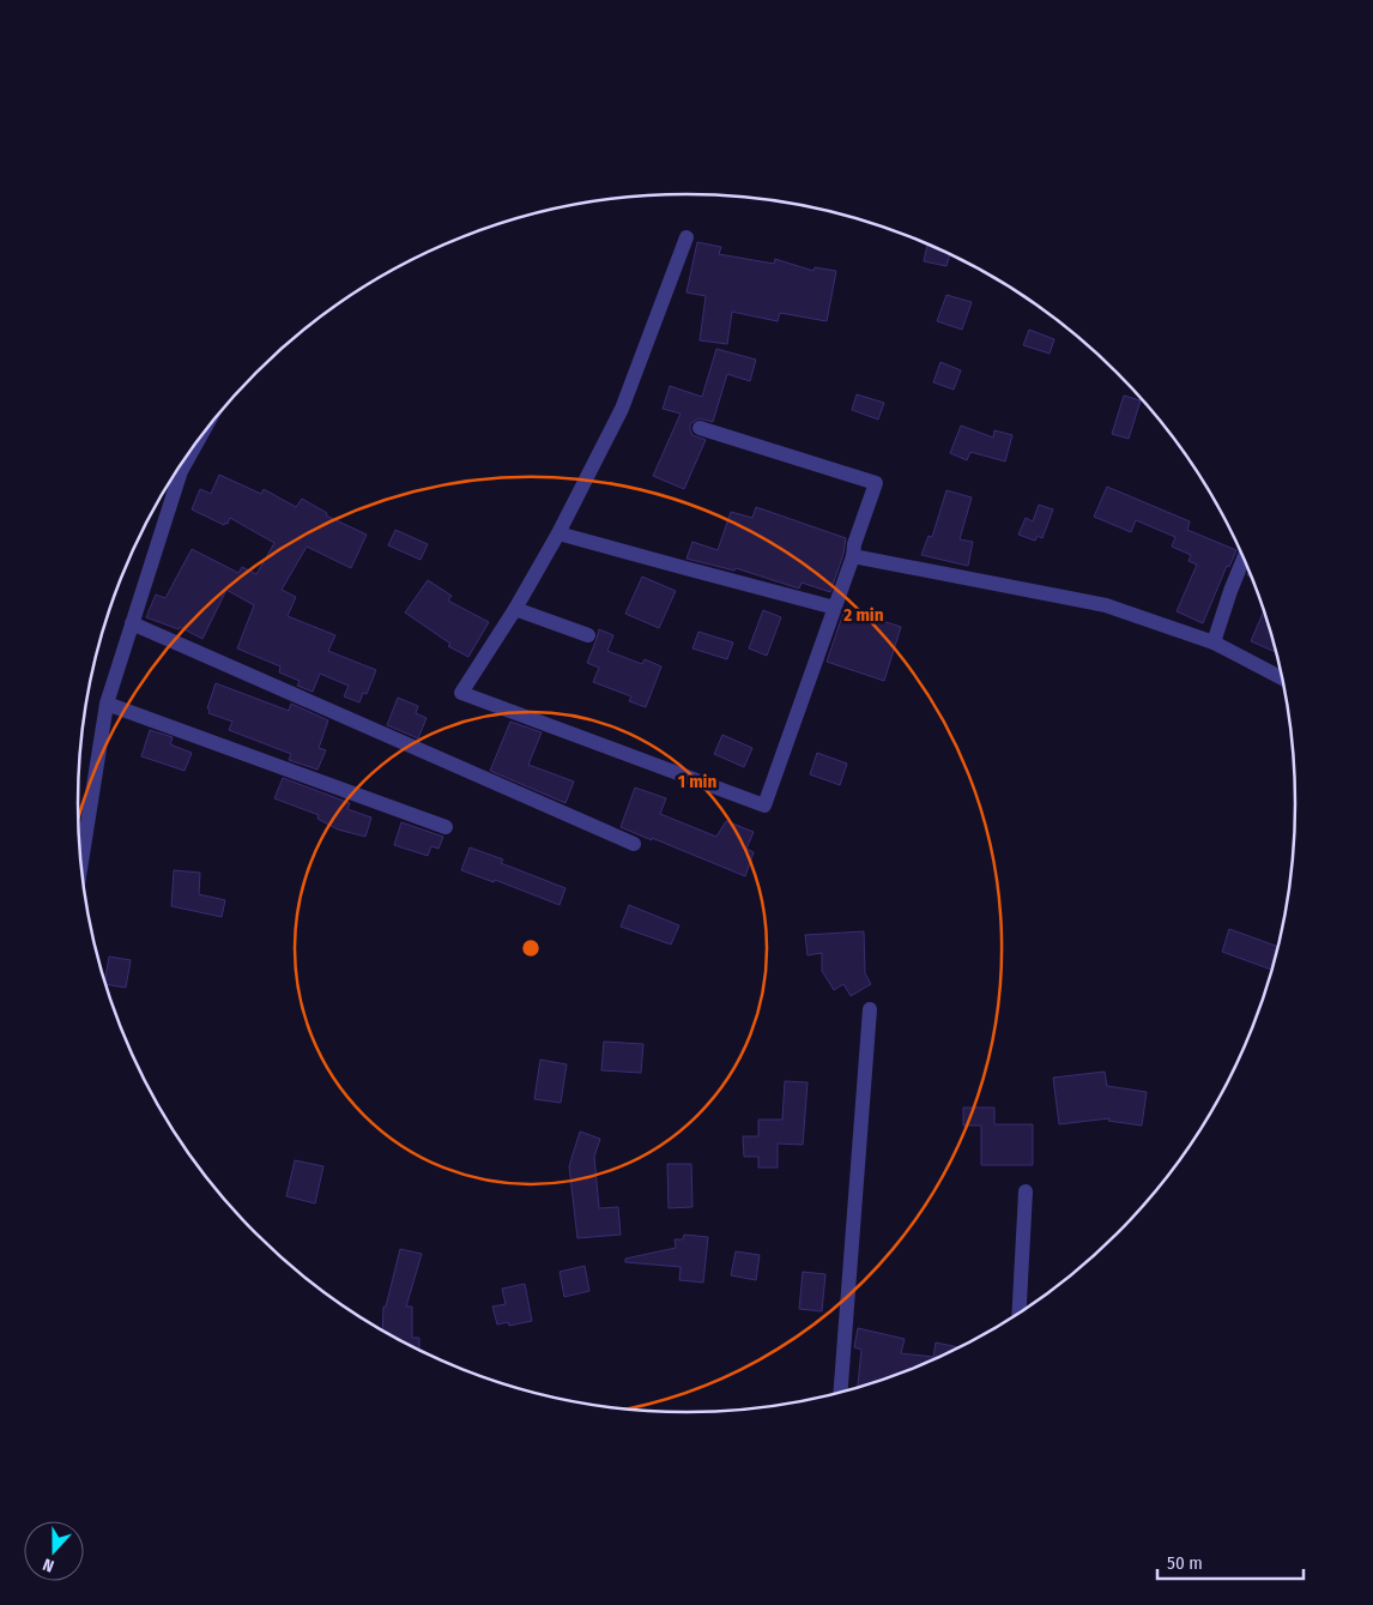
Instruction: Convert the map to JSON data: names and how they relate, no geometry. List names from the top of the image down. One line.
{"scale_bar":"50 m","north":"bottom","rings":["2 min","1 min"]}
